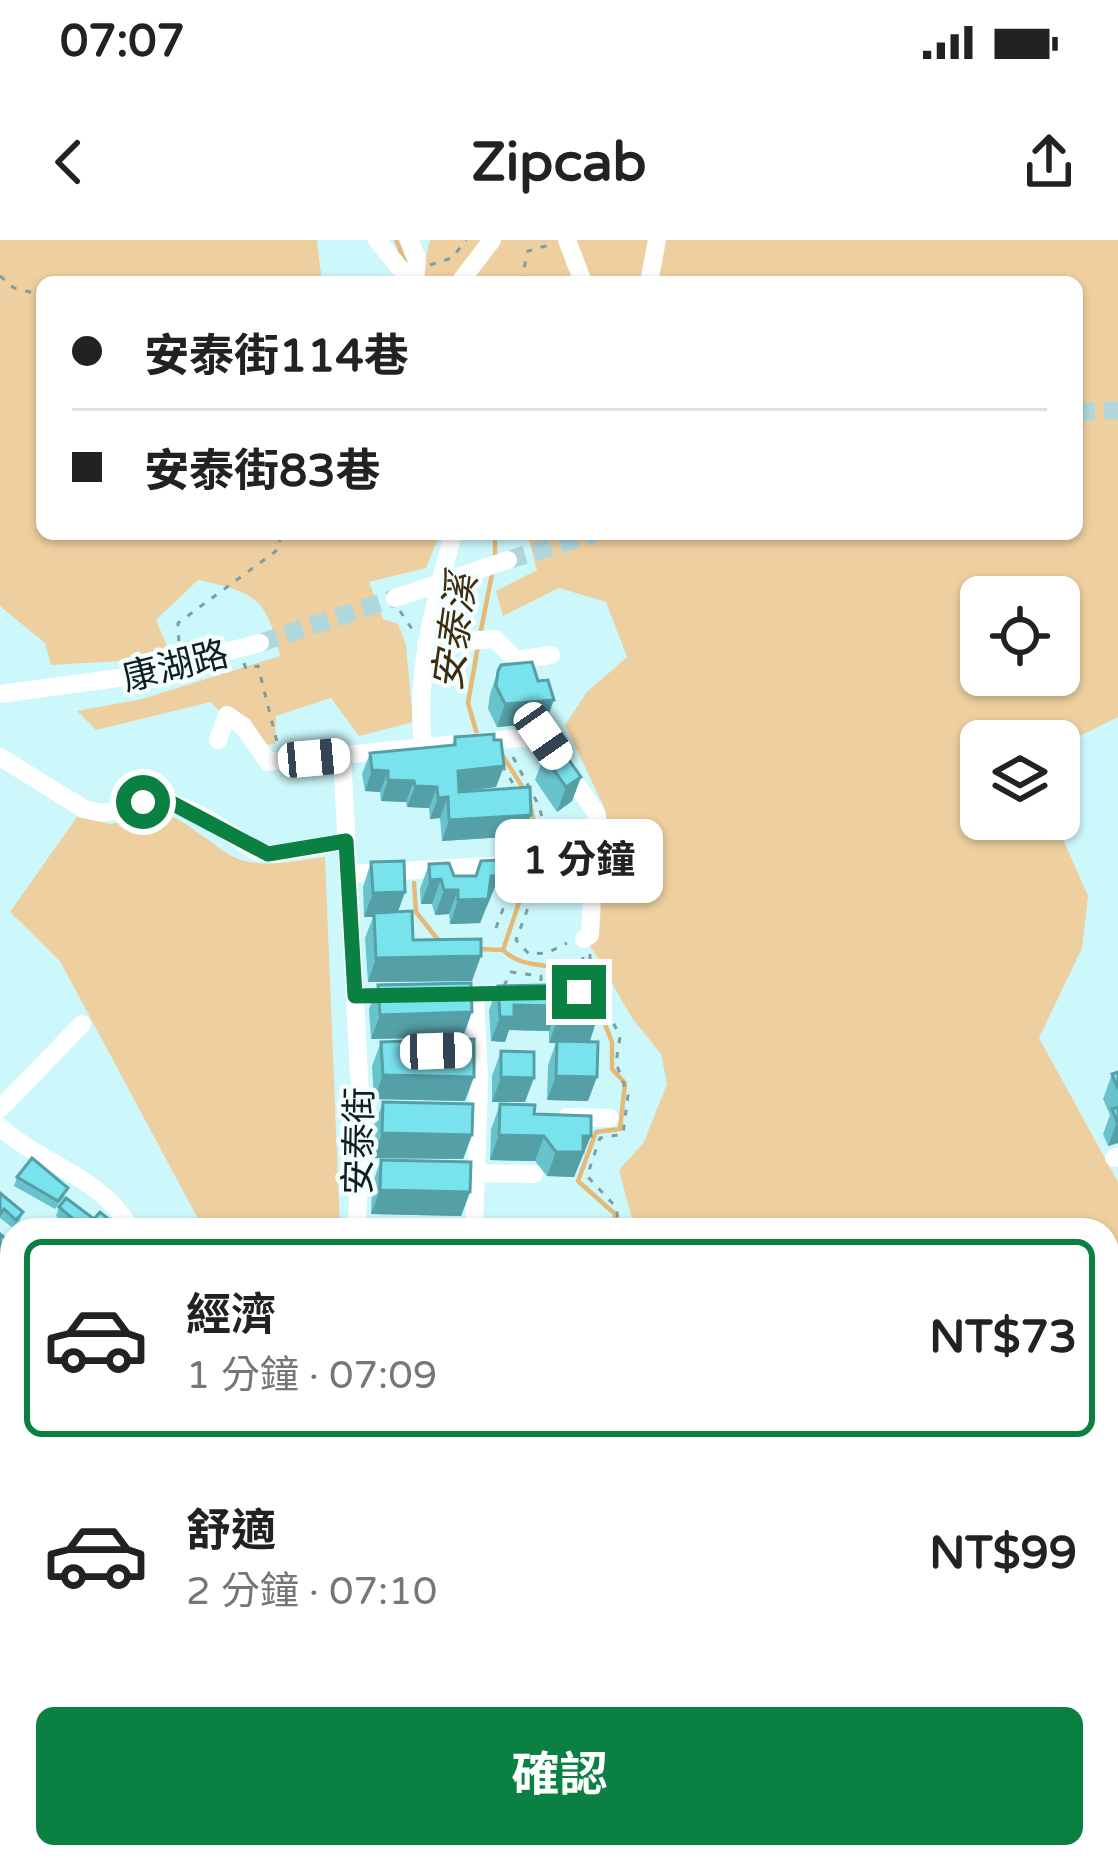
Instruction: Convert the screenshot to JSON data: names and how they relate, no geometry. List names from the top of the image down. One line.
{"streets":{"street":["康湖路","安泰街"]},"water":["安泰溪"],"page":{"status":"07:07","header":"Zipcab","banner":["安泰街114巷","安泰街83巷"],"bubble":"1 分鐘","list":[{"name":"經濟","note":"1 分鐘 · 07:09","value":"NT$73"},{"name":"舒適","note":"2 分鐘 · 07:10","value":"NT$99"}],"buttons":"確認"}}
